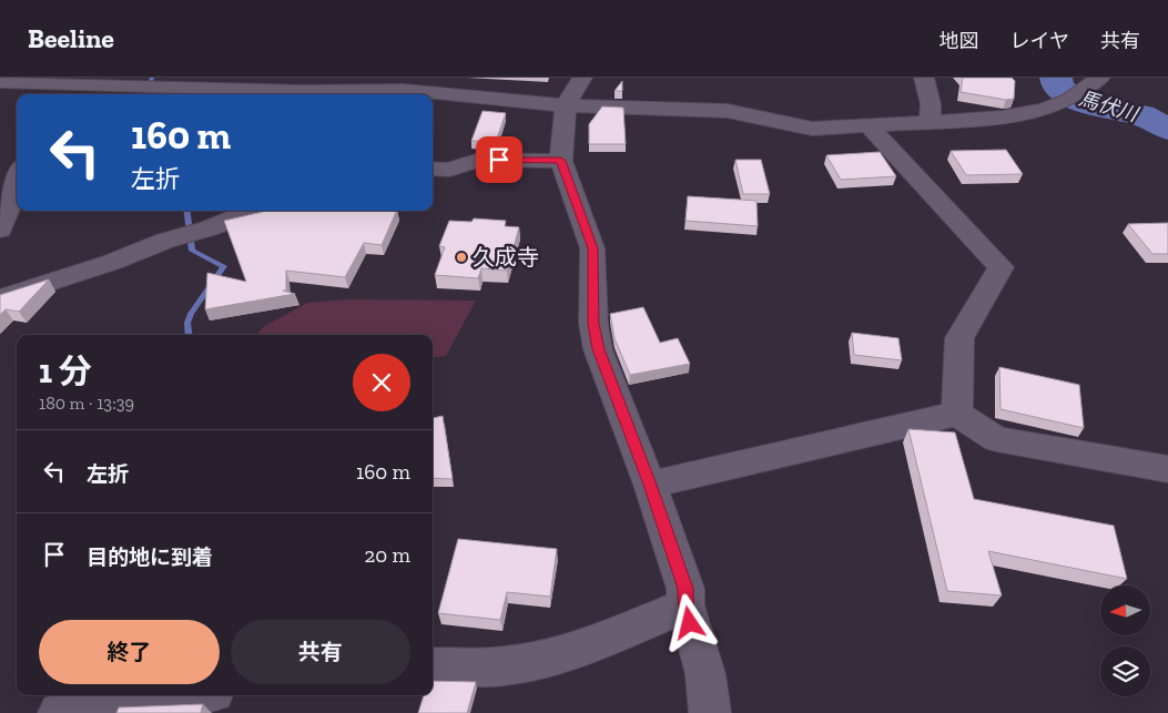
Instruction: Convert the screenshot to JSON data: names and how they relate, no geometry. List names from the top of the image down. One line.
{"water":["馬伏川"],"places":["久成寺"],"north":"left","page":{"header":"Beeline","nav":["地図","レイヤ","共有"],"turn":["160 m","左折"],"heading":["1 分","180 m · 13:39"],"list":[{"name":"左折","value":"160 m"},{"name":"目的地に到着","value":"20 m"}],"buttons":["終了","共有"]}}
